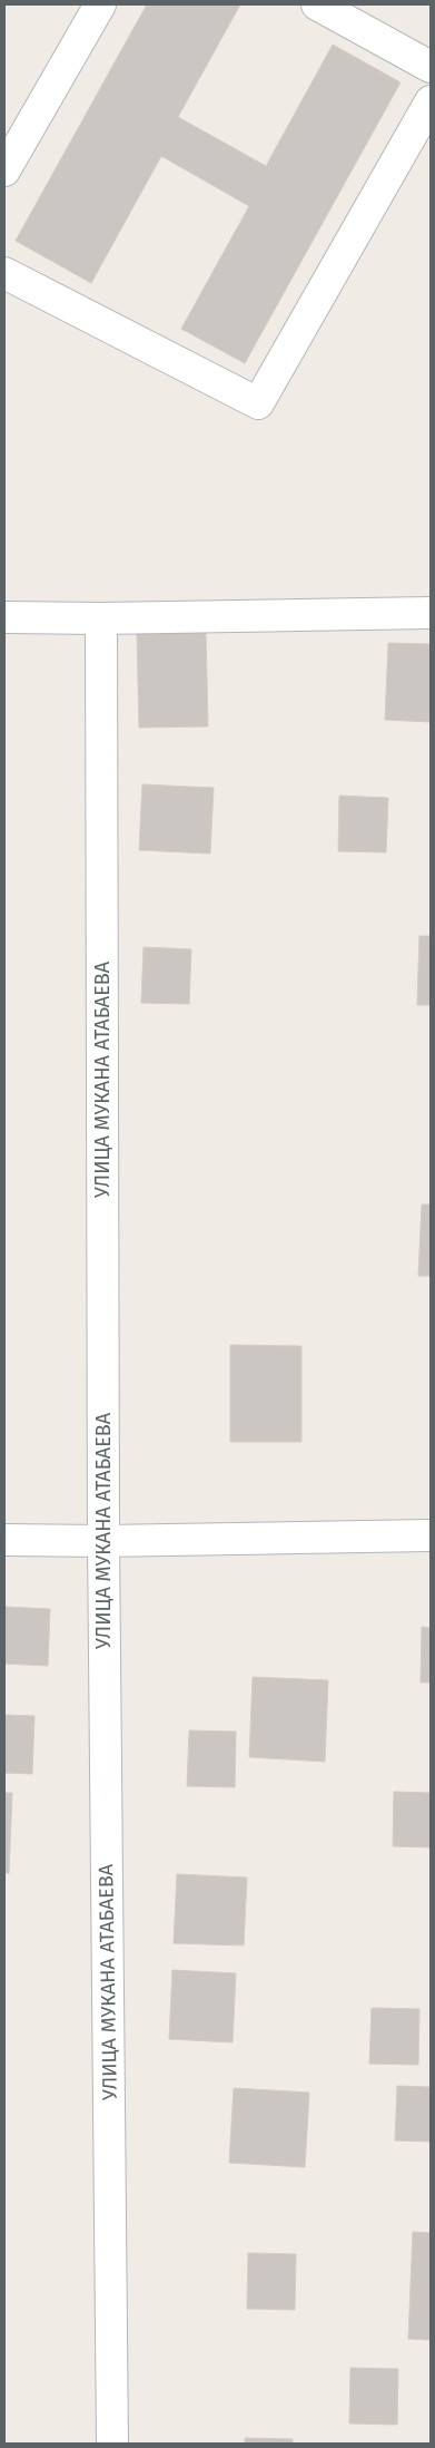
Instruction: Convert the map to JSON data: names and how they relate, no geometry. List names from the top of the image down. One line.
{"streets":{"street":["УЛИЦА МУКАНА АТАБАЕВА"]}}
